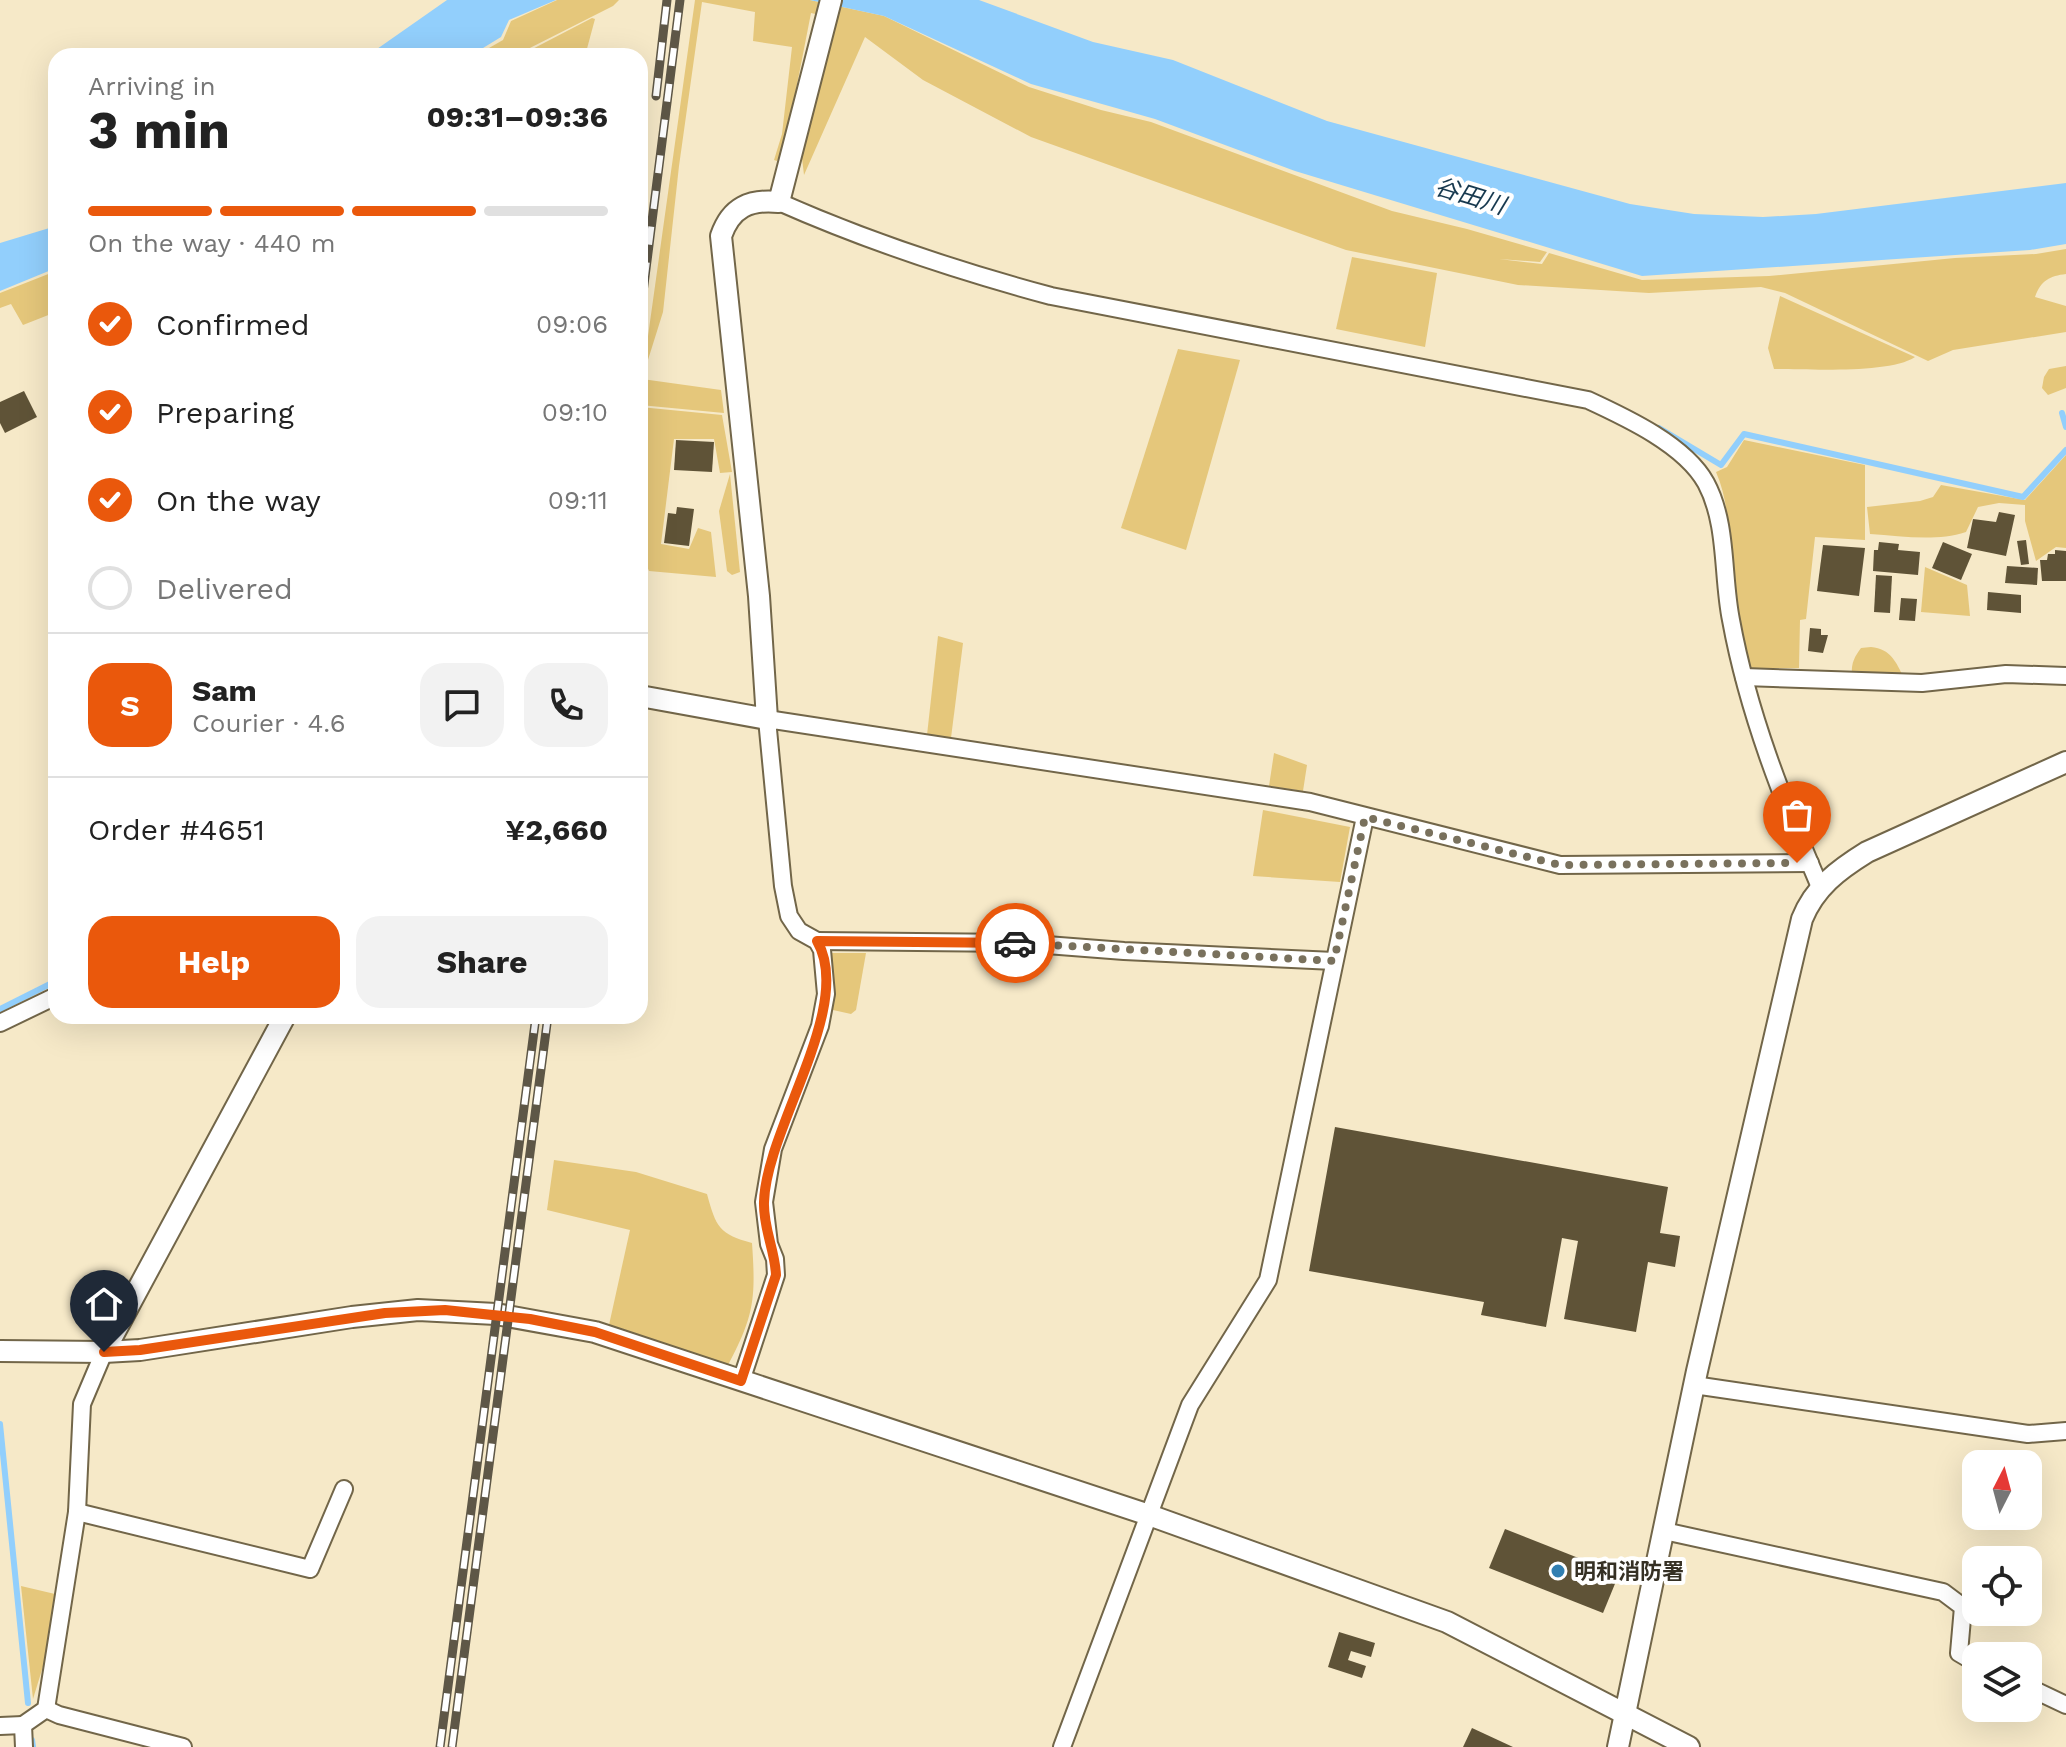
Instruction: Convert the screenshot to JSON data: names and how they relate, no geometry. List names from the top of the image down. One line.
{"water":["谷田川"],"places":["明和消防署"],"north":"top","page":{"heading":["3 min","Arriving in","09:31–09:36"],"panel":["Sam","Courier · 4.6","Order #4651","¥2,660"],"bar":"On the way · 440 m","list":[["Confirmed","09:06"],["Preparing","09:10"],["On the way","09:11"],"Delivered"],"round":"S","buttons":["Help","Share"]}}
